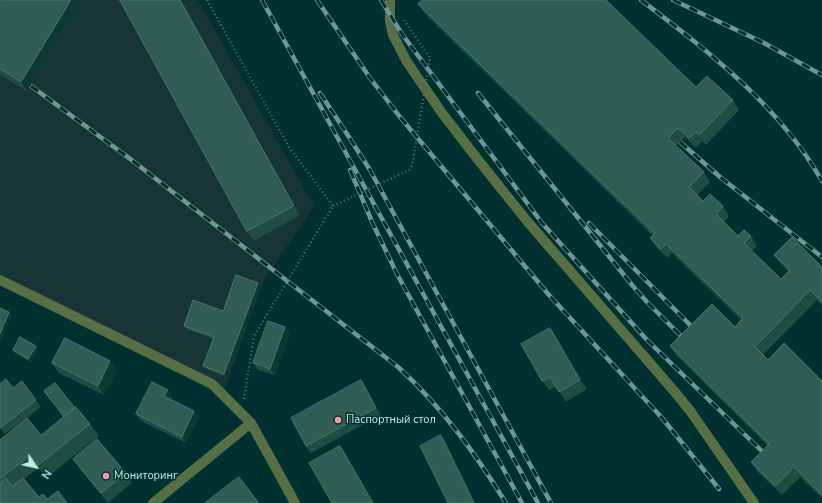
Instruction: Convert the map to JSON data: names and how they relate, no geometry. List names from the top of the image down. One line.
{"places":["Паспортный стол","Мониторинг"],"north":"bottom right"}
